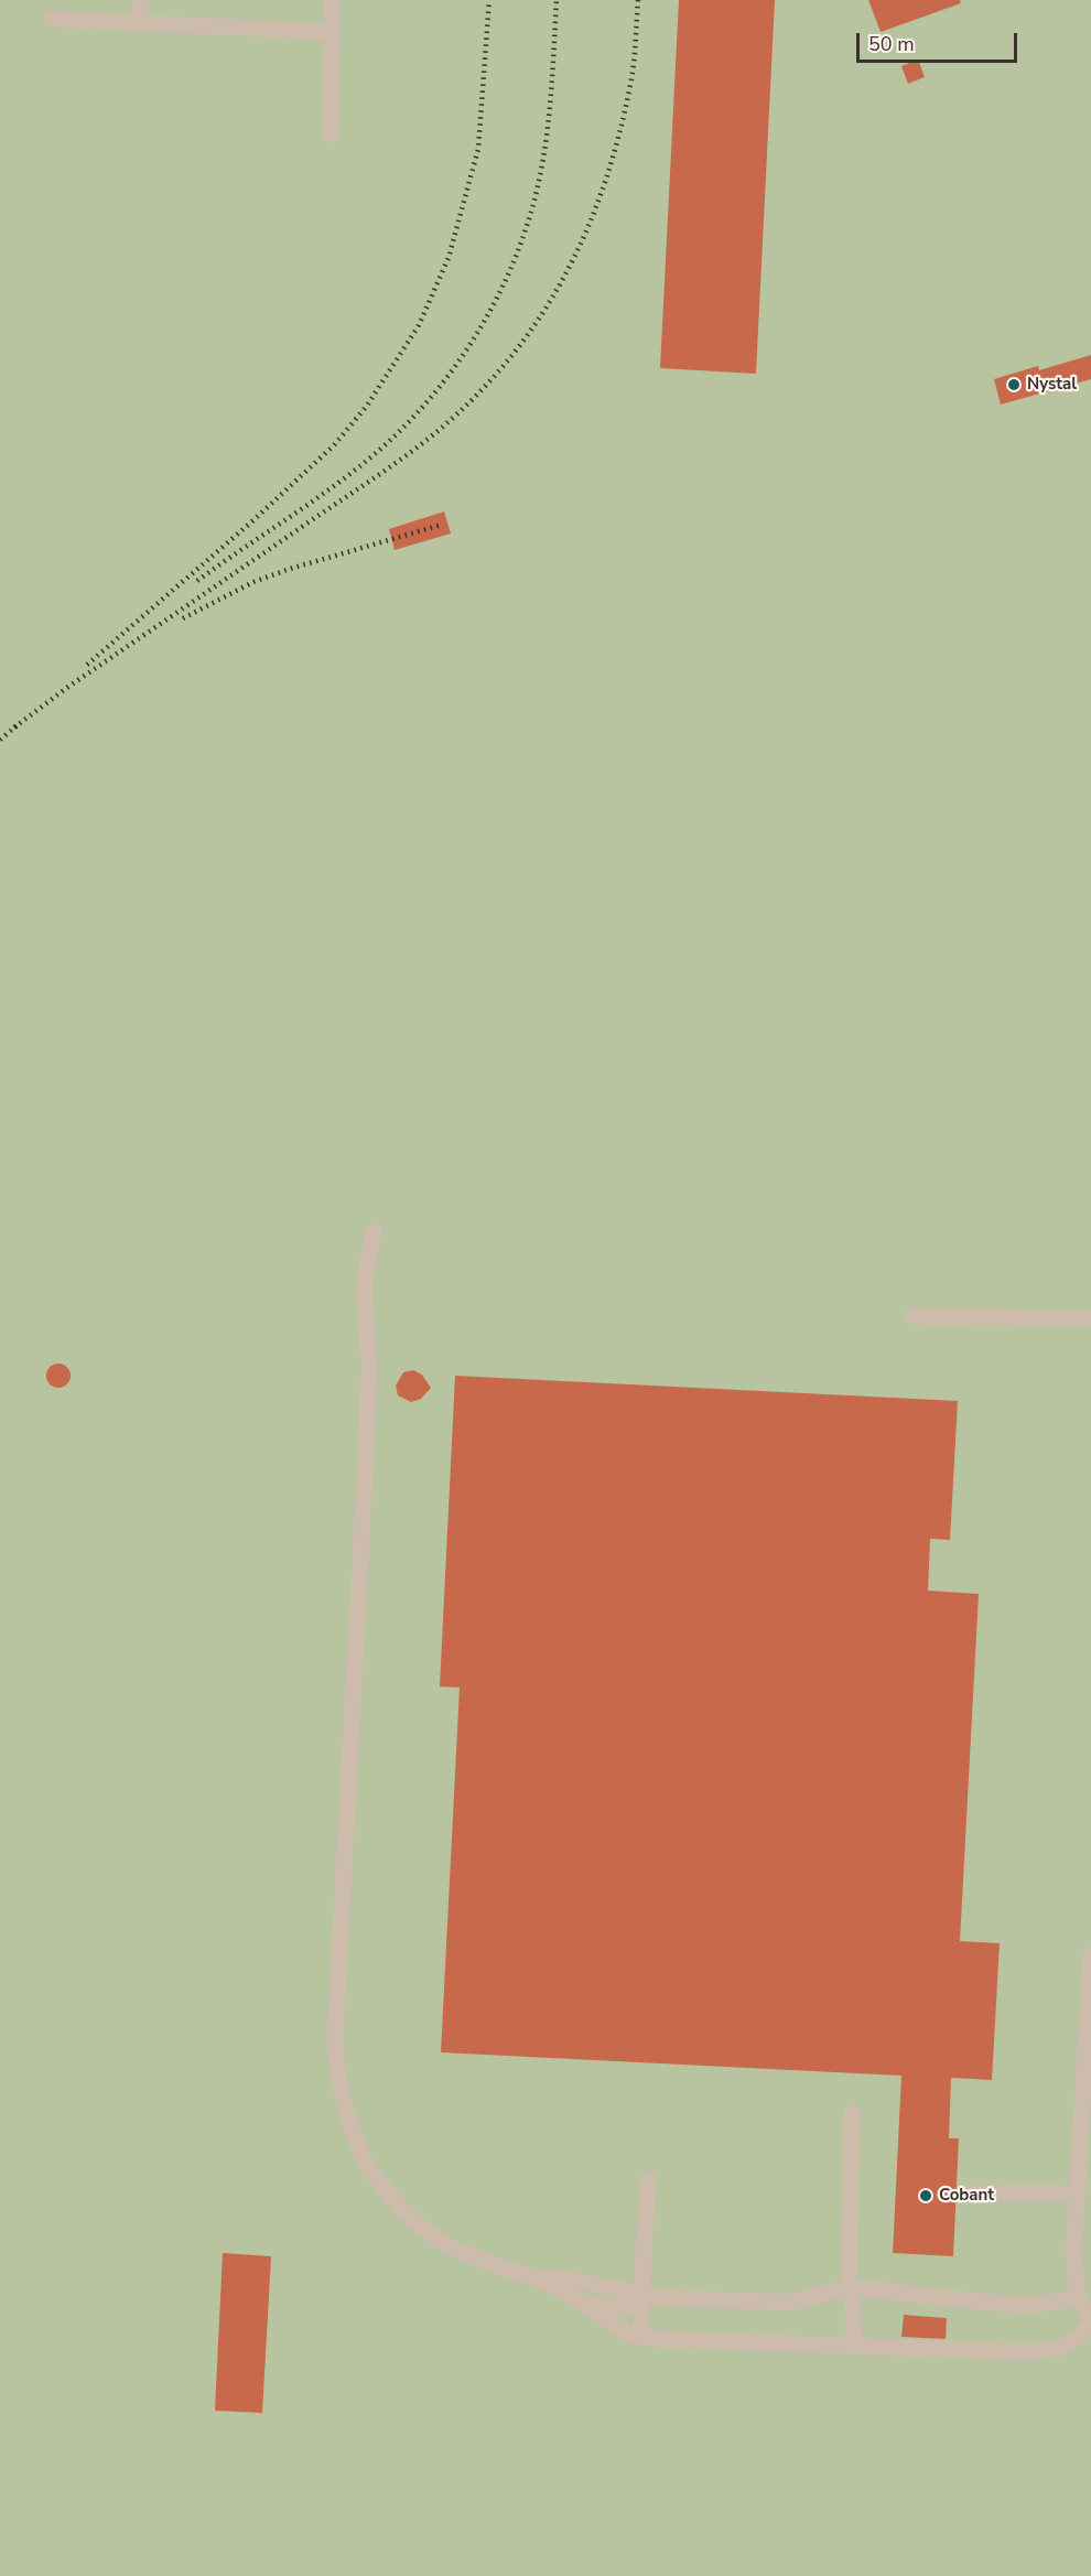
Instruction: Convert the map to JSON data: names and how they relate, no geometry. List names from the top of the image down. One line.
{"places":["Nystal","Cobant"],"scale_bar":"50 m"}
